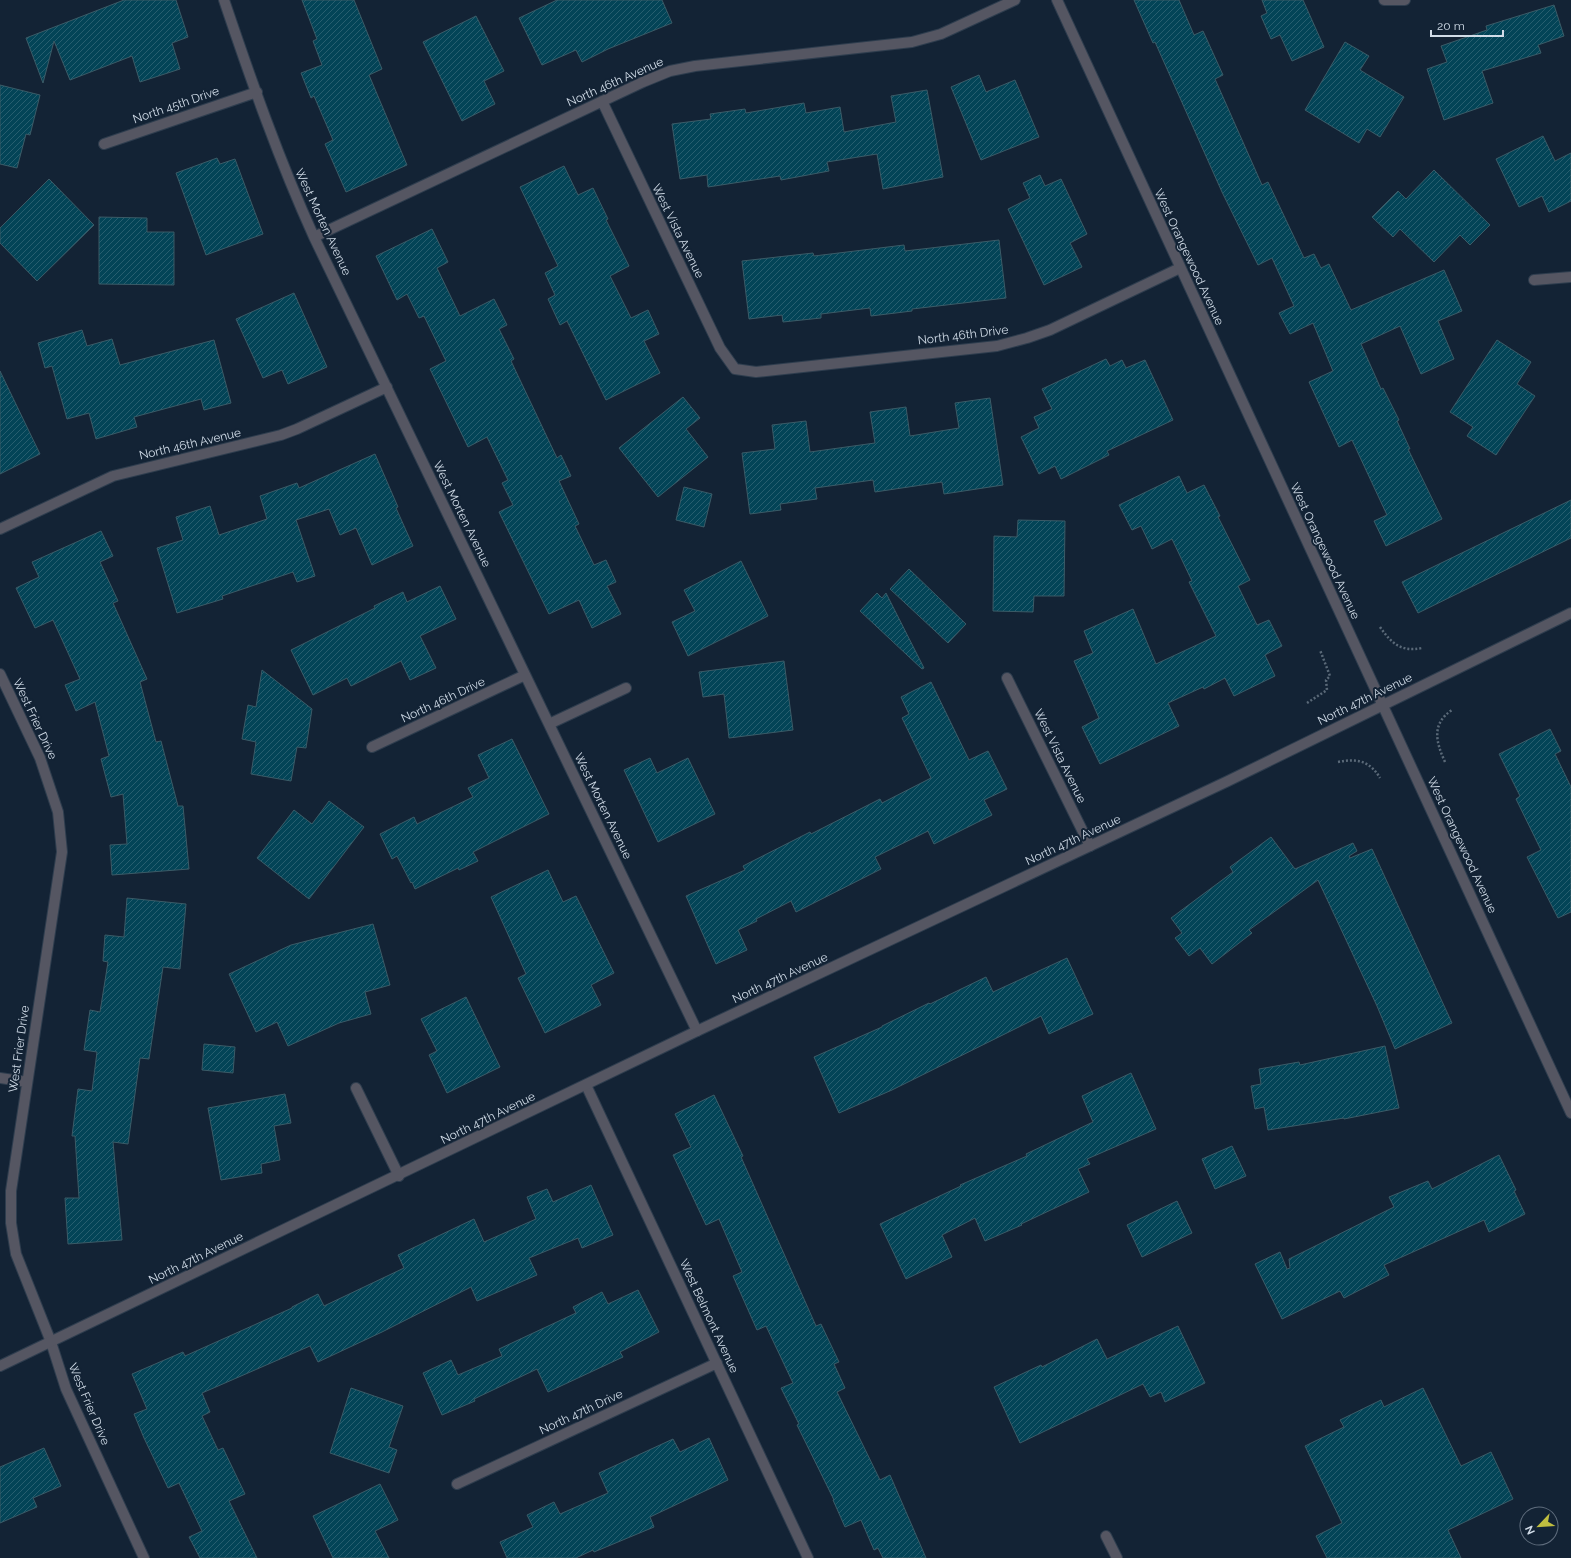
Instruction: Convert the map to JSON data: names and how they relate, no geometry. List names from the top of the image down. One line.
{"streets":{"street":["North 46th Avenue","North 45th Drive","West Morten Avenue","West Vista Avenue","West Orangewood Avenue","North 46th Drive","North 47th Avenue","West Frier Drive","West Belmont Avenue","North 47th Drive"]},"crossings":[["North 46th Avenue","West Morten Avenue"],["North 46th Avenue","West Vista Avenue"],["North 45th Drive","West Morten Avenue"],["West Morten Avenue","North 46th Drive"],["West Morten Avenue","North 47th Avenue"],["West Vista Avenue","North 46th Drive"],["West Vista Avenue","North 47th Avenue"],["West Orangewood Avenue","North 46th Drive"],["West Orangewood Avenue","North 47th Avenue"],["North 47th Avenue","West Frier Drive"],["North 47th Avenue","West Belmont Avenue"],["West Belmont Avenue","North 47th Drive"]],"scale_bar":"20 m","north":"bottom left"}
